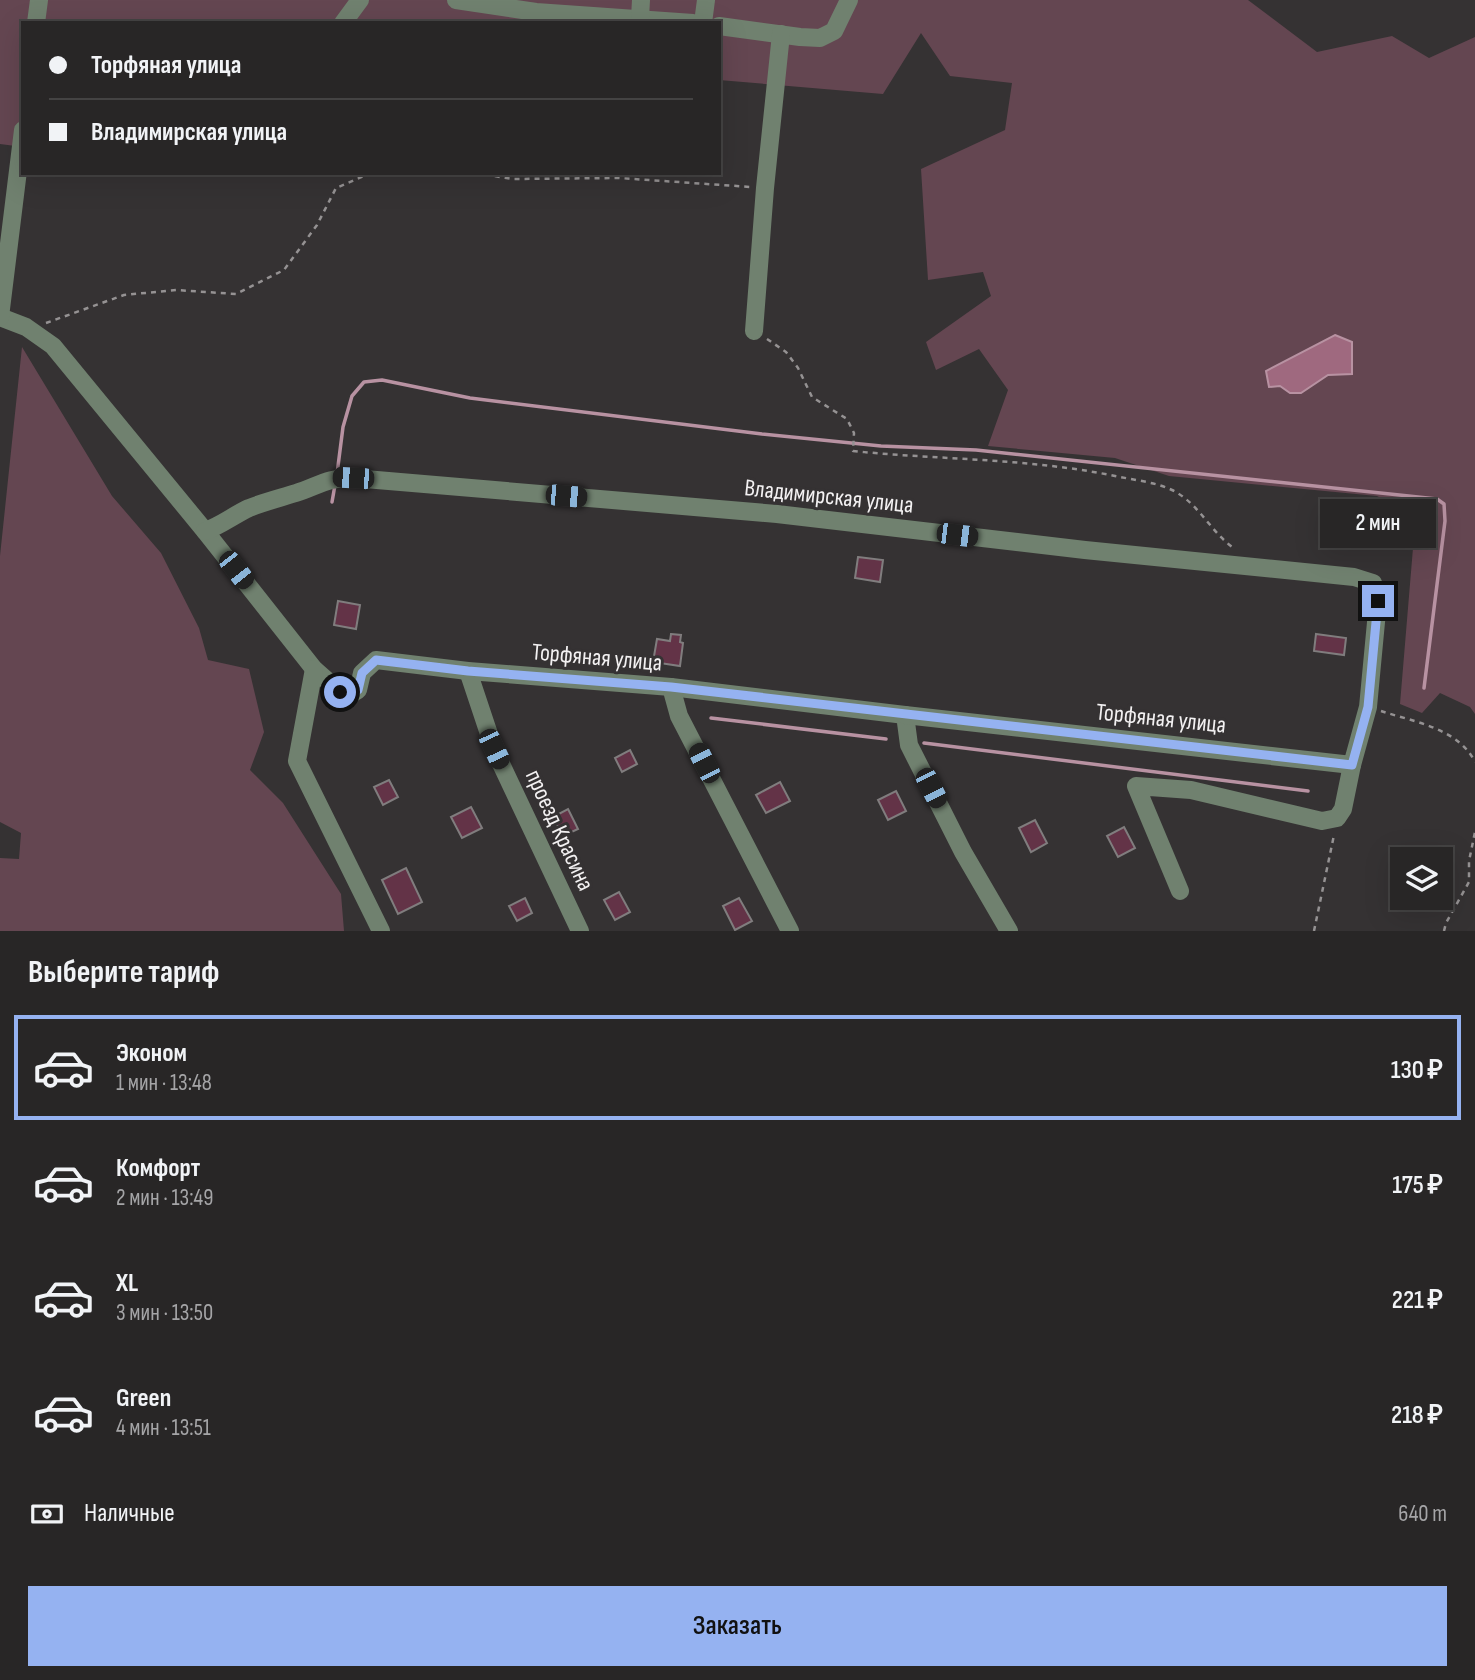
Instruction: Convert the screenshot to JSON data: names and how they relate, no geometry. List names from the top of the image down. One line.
{"streets":{"street":["Владимирская улица","Торфяная улица","проезд Красина"]},"crossings":[["Торфяная улица","проезд Красина"]],"page":{"banner":["Торфяная улица","Владимирская улица"],"bubble":"2 мин","heading":"Выберите тариф","list":[{"name":"Эконом","note":"1 мин · 13:48","value":"130 ₽"},{"name":"Комфорт","note":"2 мин · 13:49","value":"175 ₽"},{"name":"XL","note":"3 мин · 13:50","value":"221 ₽"},{"name":"Green","note":"4 мин · 13:51","value":"218 ₽"}],"pay":["Наличные","640 m"],"buttons":"Заказать"}}
